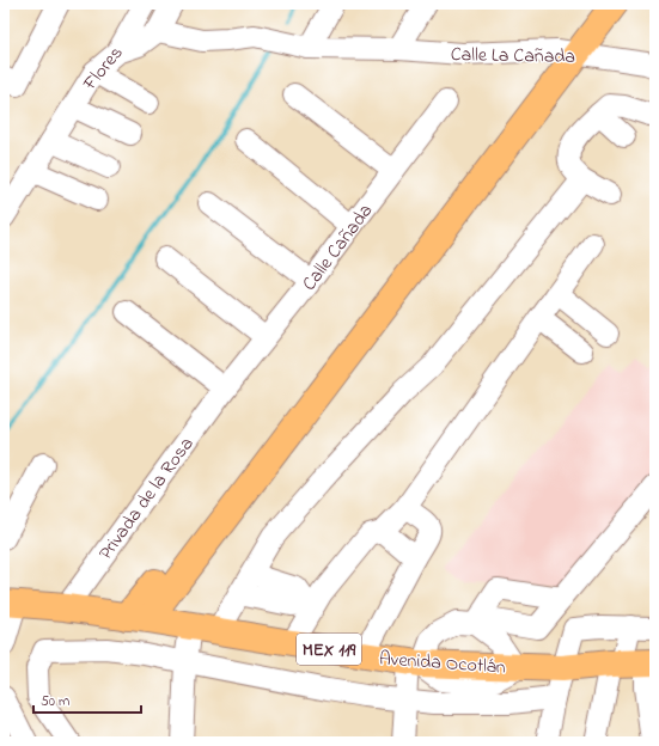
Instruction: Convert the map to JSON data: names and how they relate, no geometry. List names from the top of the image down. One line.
{"streets":{"main road":["MEX 119","Avenida Ocotlán"],"street":["Calle La Cañada","Flores","Calle Cañada","Privada de la Rosa"]},"crossings":[["Calle Cañada","Privada de la Rosa"],["Privada de la Rosa","Avenida Ocotlán"]],"scale_bar":"50 m"}
